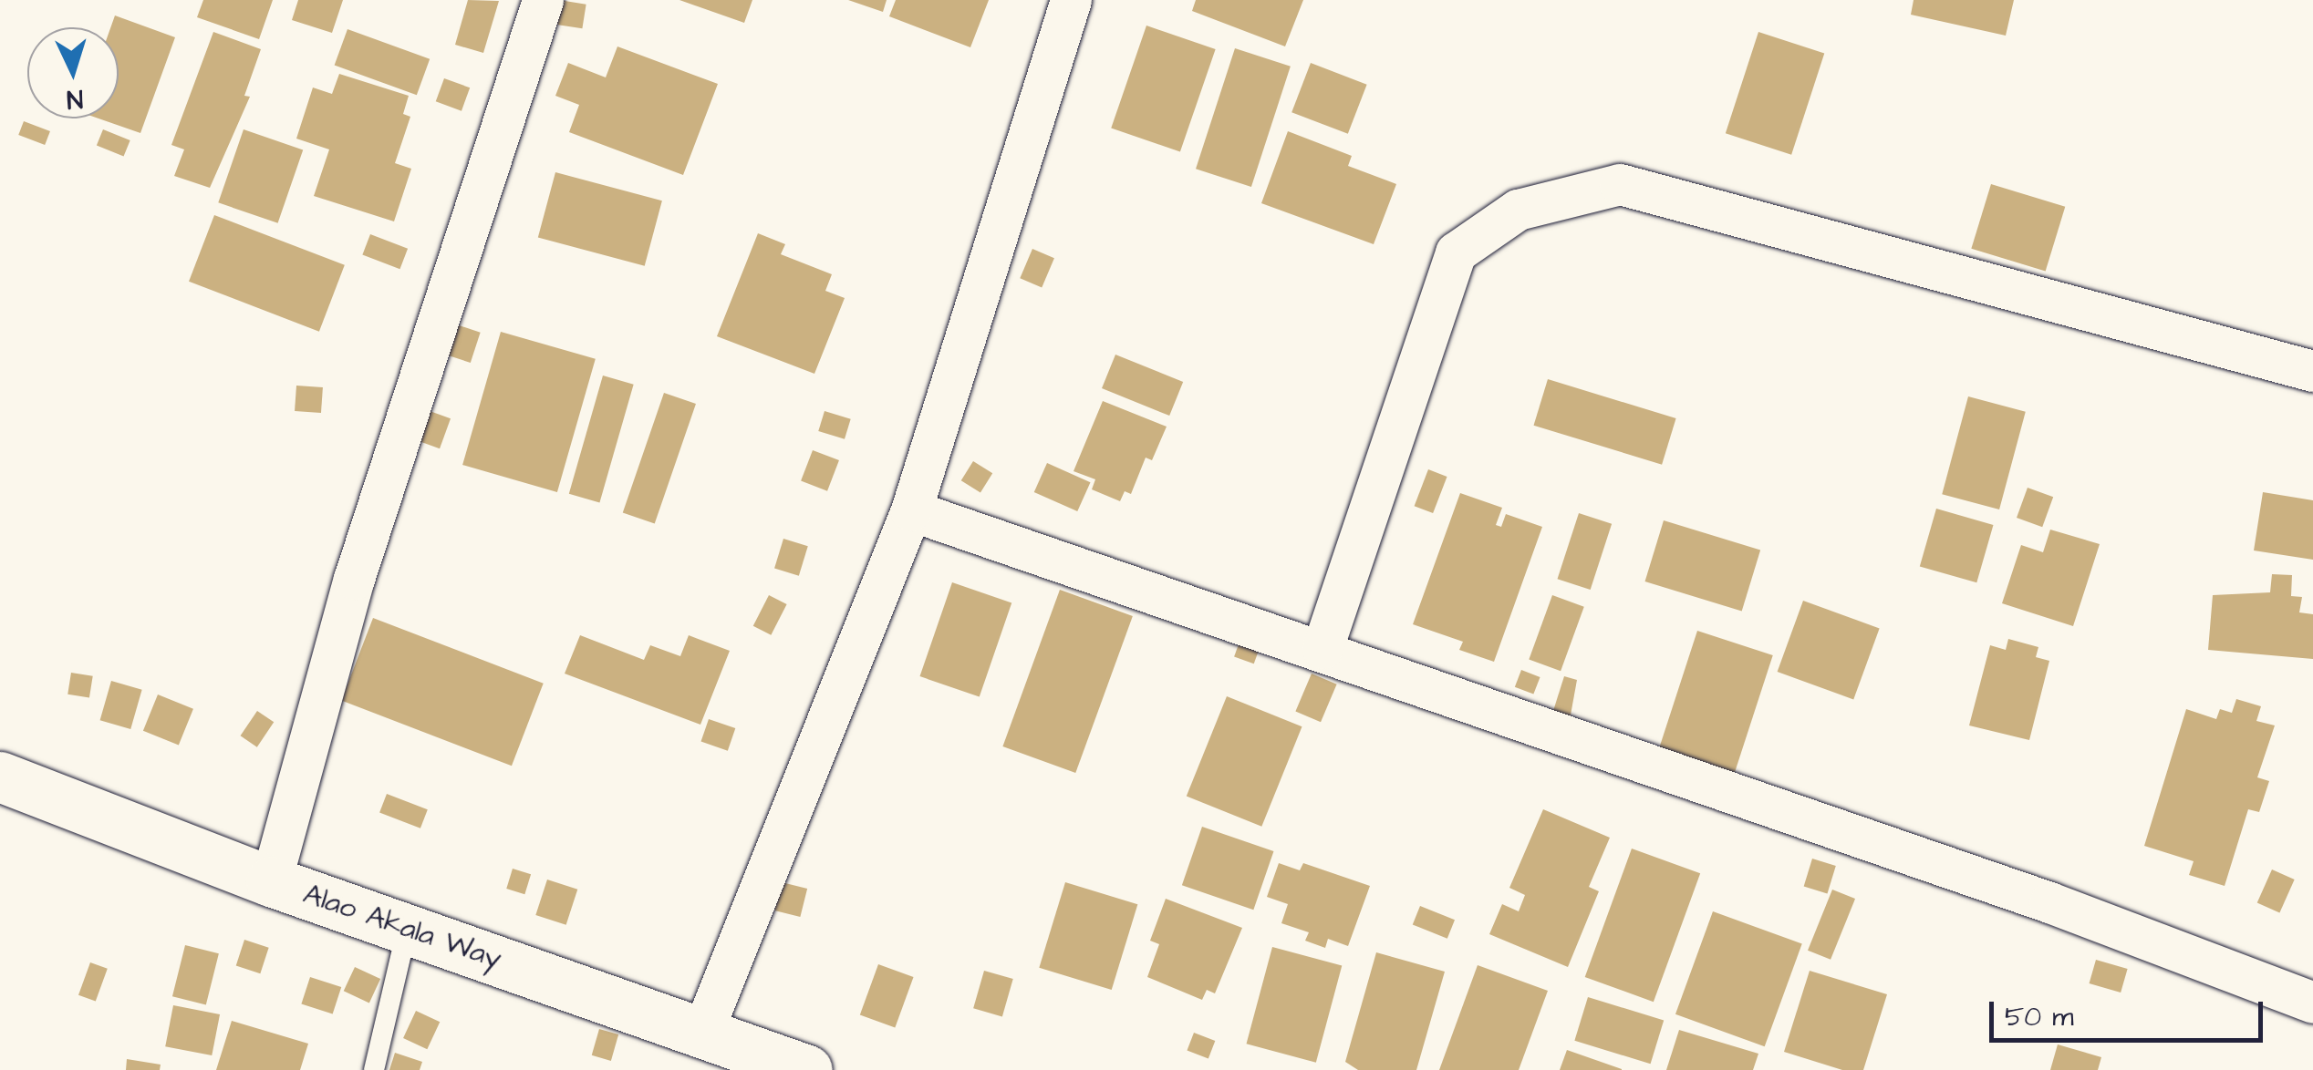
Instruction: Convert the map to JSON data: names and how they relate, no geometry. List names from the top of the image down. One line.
{"streets":{"street":["Alao Akala Way"]},"scale_bar":"50 m","north":"bottom"}
